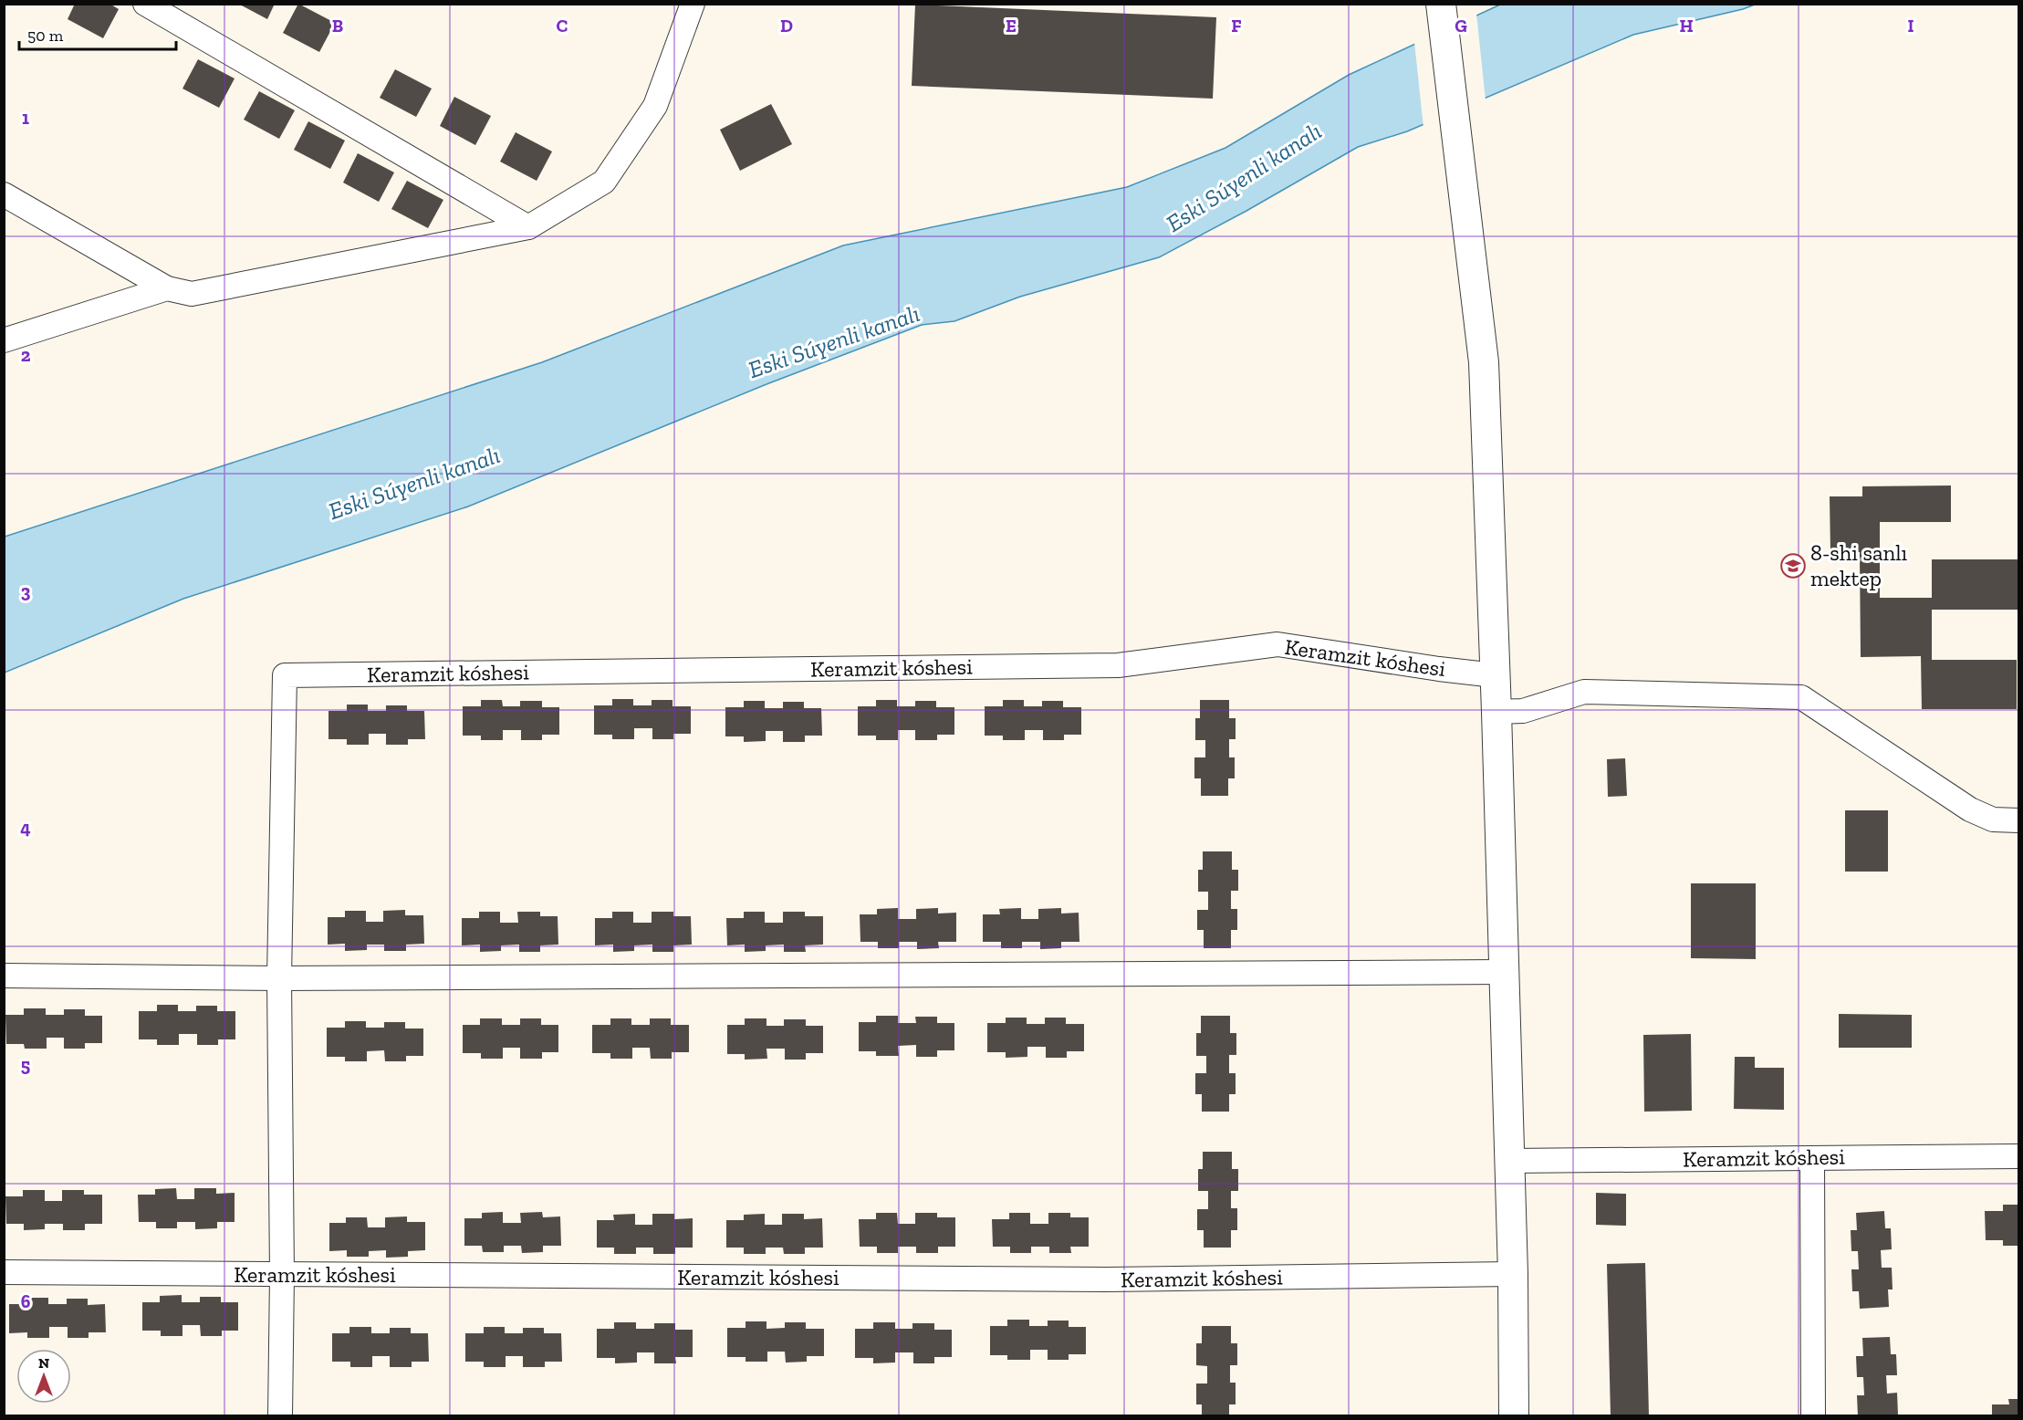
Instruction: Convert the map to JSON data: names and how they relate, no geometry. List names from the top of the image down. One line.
{"streets":{"street":["Keramzit kóshesi"]},"water":["Eski Súyenli kanalı"],"places":{"school or university":["8-shi sanlı mektep"]},"scale_bar":"50 m","north":"top","grid":{"columns":["B","C","D","E","F","G","H","I"],"rows":["1","2","3","4","5","6"]}}
